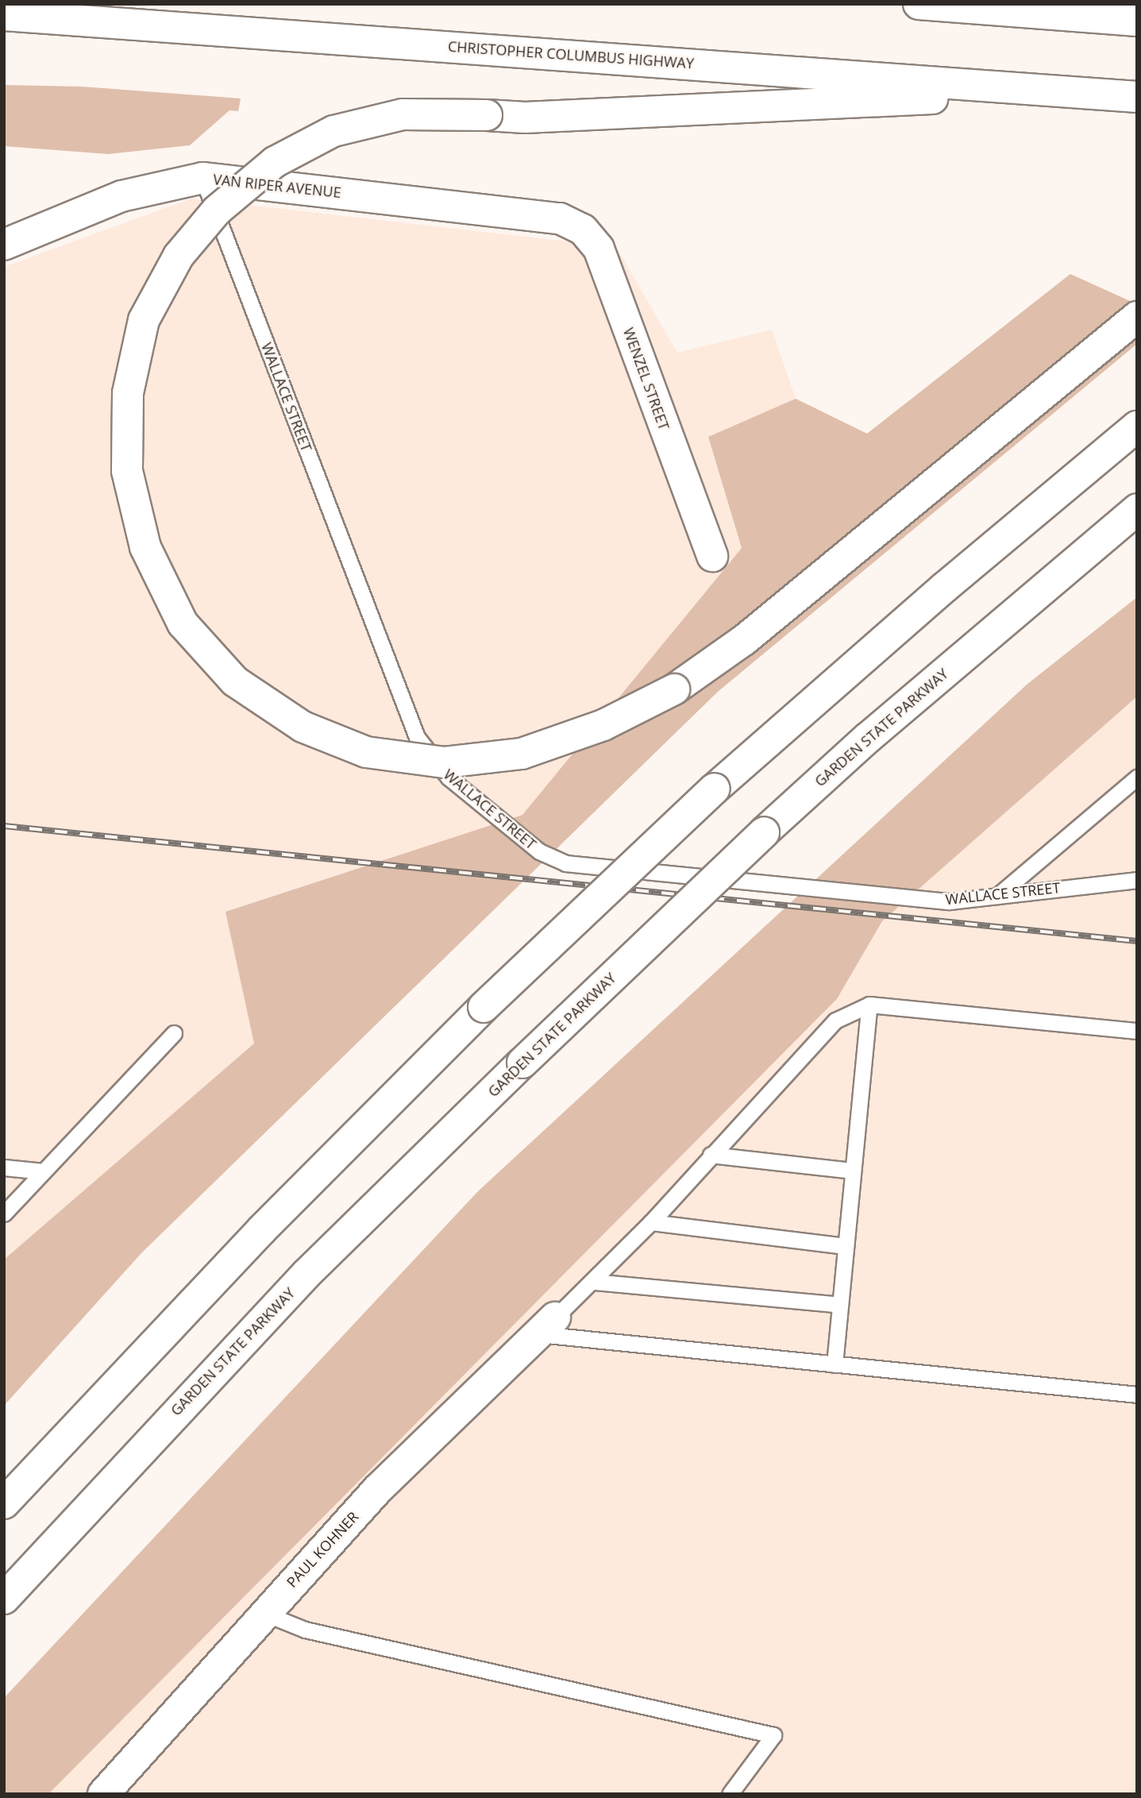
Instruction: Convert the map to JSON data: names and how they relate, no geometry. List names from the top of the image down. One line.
{"streets":{"main road":["CHRISTOPHER COLUMBUS HIGHWAY","VAN RIPER AVENUE","WENZEL STREET","GARDEN STATE PARKWAY","PAUL KOHNER"],"lane":["WALLACE STREET"]},"crossings":[["VAN RIPER AVENUE","WENZEL STREET"],["VAN RIPER AVENUE","WALLACE STREET"]]}
